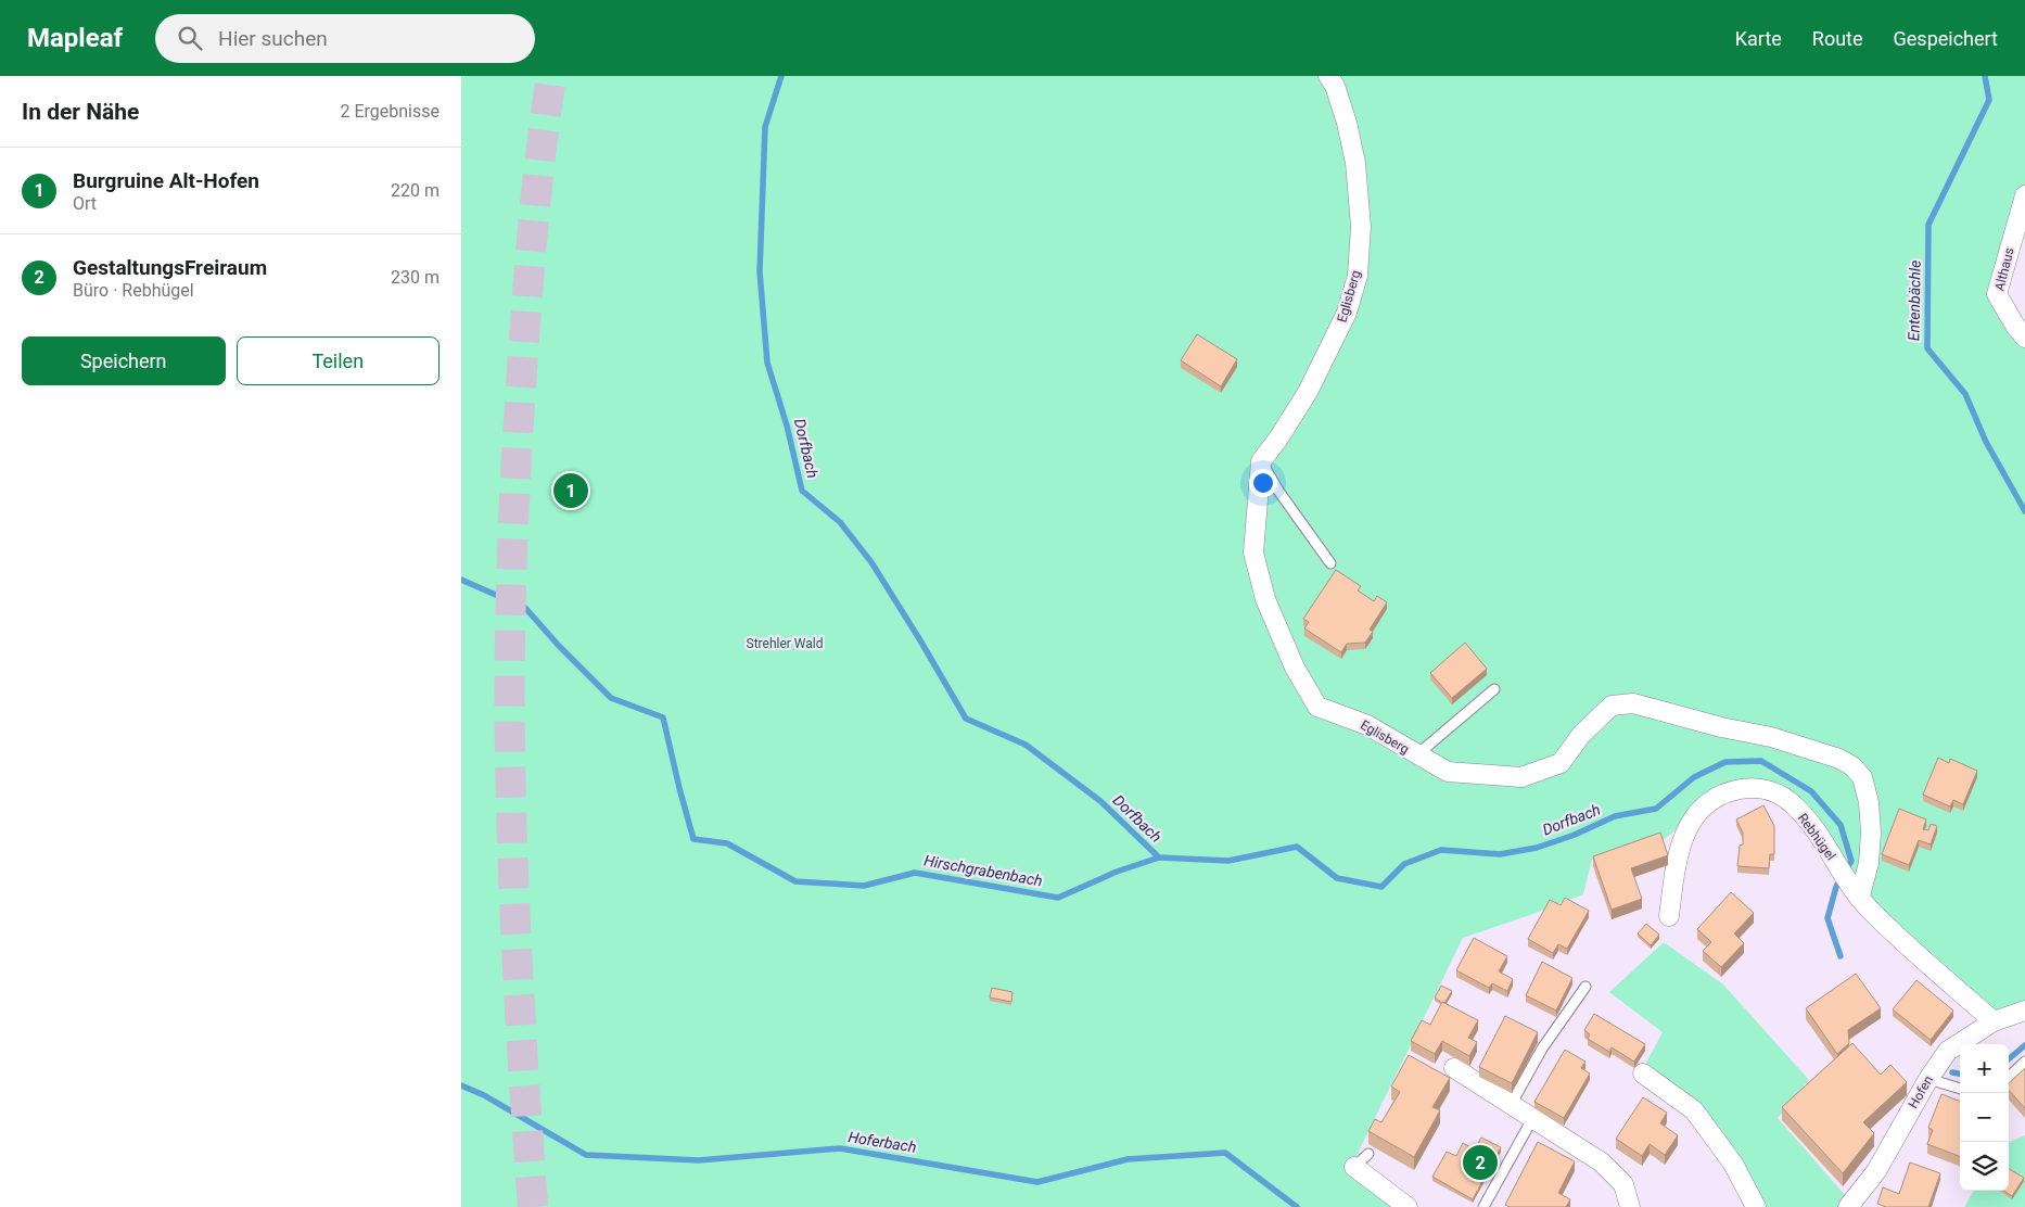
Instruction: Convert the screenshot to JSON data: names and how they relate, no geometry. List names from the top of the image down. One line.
{"streets":{"street":["Althaus","Eglisberg","Rebhügel","Hofen"]},"crossings":[["Eglisberg","Rebhügel"],["Rebhügel","Hofen"]],"water":["Entenbächle","Dorfbach","Hirschgrabenbach","Hoferbach"],"parks":["Strehler Wald"],"page":{"header":"Mapleaf","search":"Hier suchen","nav":["Karte","Route","Gespeichert"],"heading":["In der Nähe","2 Ergebnisse"],"list":[{"mark":"1","name":"Burgruine Alt-Hofen","note":"Ort","value":"220 m"},{"mark":"2","name":"GestaltungsFreiraum","note":"Büro · Rebhügel","value":"230 m"}],"buttons":["Speichern","Teilen"],"pins":["1","2"],"map_buttons":["+","−"]}}
